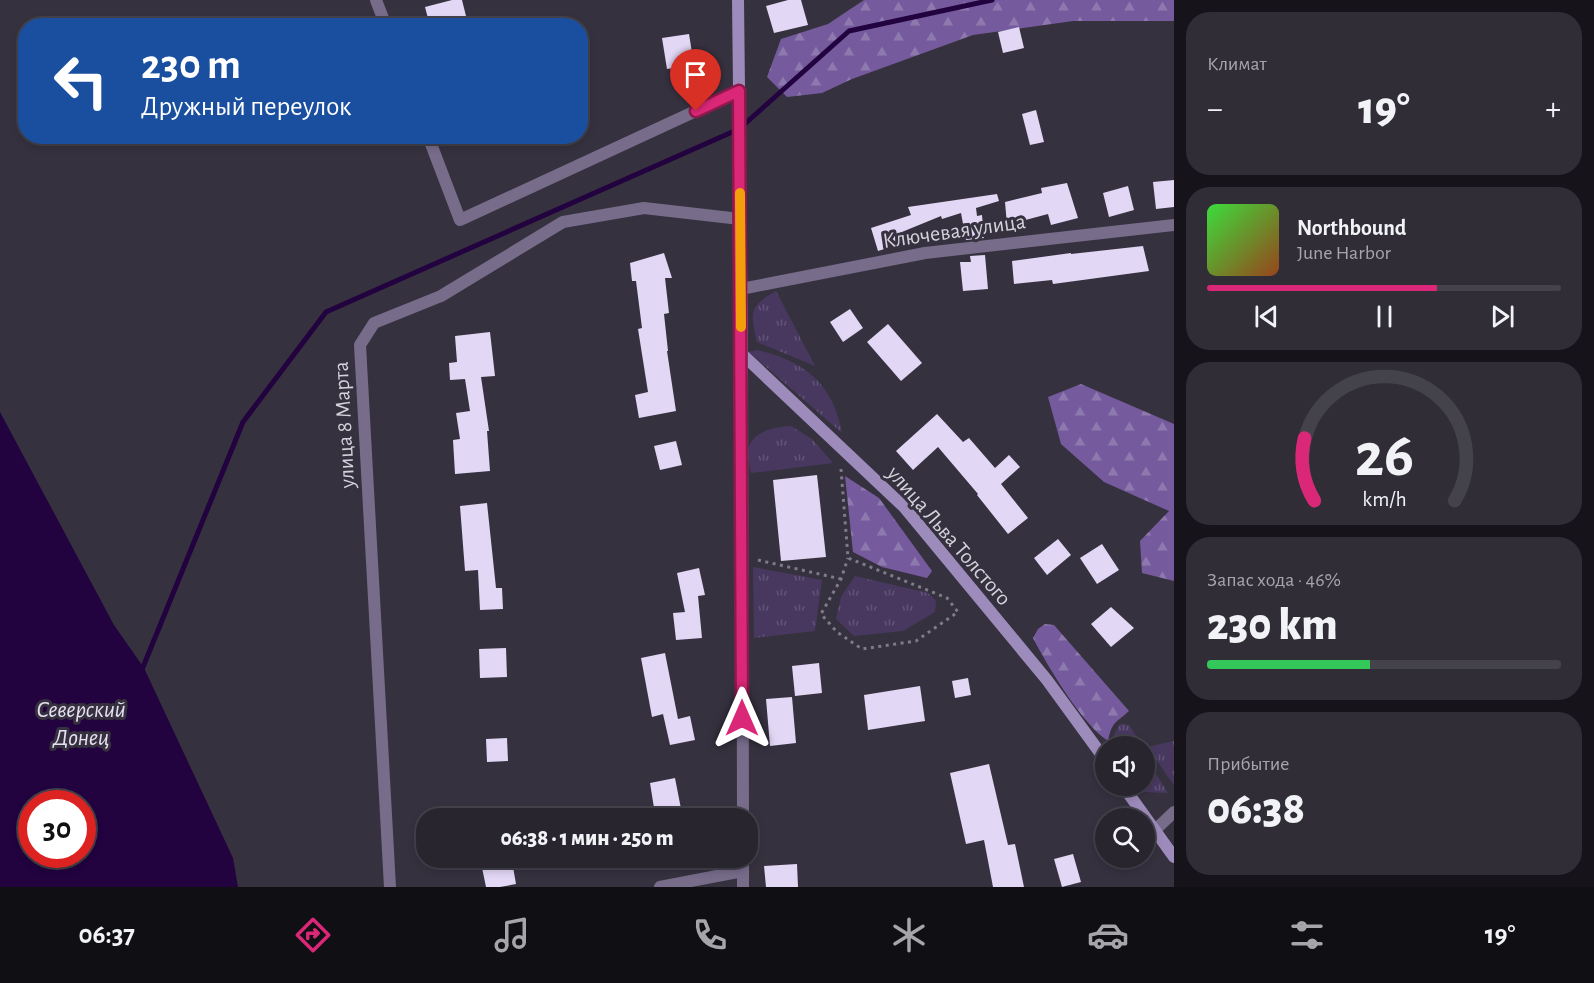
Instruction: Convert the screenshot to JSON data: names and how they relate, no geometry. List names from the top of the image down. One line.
{"streets":{"street":["Ключевая улица","улица 8 Марта","улица Льва Толстого"]},"water":["Северский Донец"],"page":{"tile":["Климат",["Запас хода · 46%","230 km"],["Прибытие","06:38"]],"turn":["230 m","Дружный переулок"],"heat":["−","19°","+"],"song":["Northbound","June Harbor"],"limit":"30","trip":"06:38 · 1 мин · 250 m","tabs":["06:37","19°"],"gauge":["26","km/h"]}}
